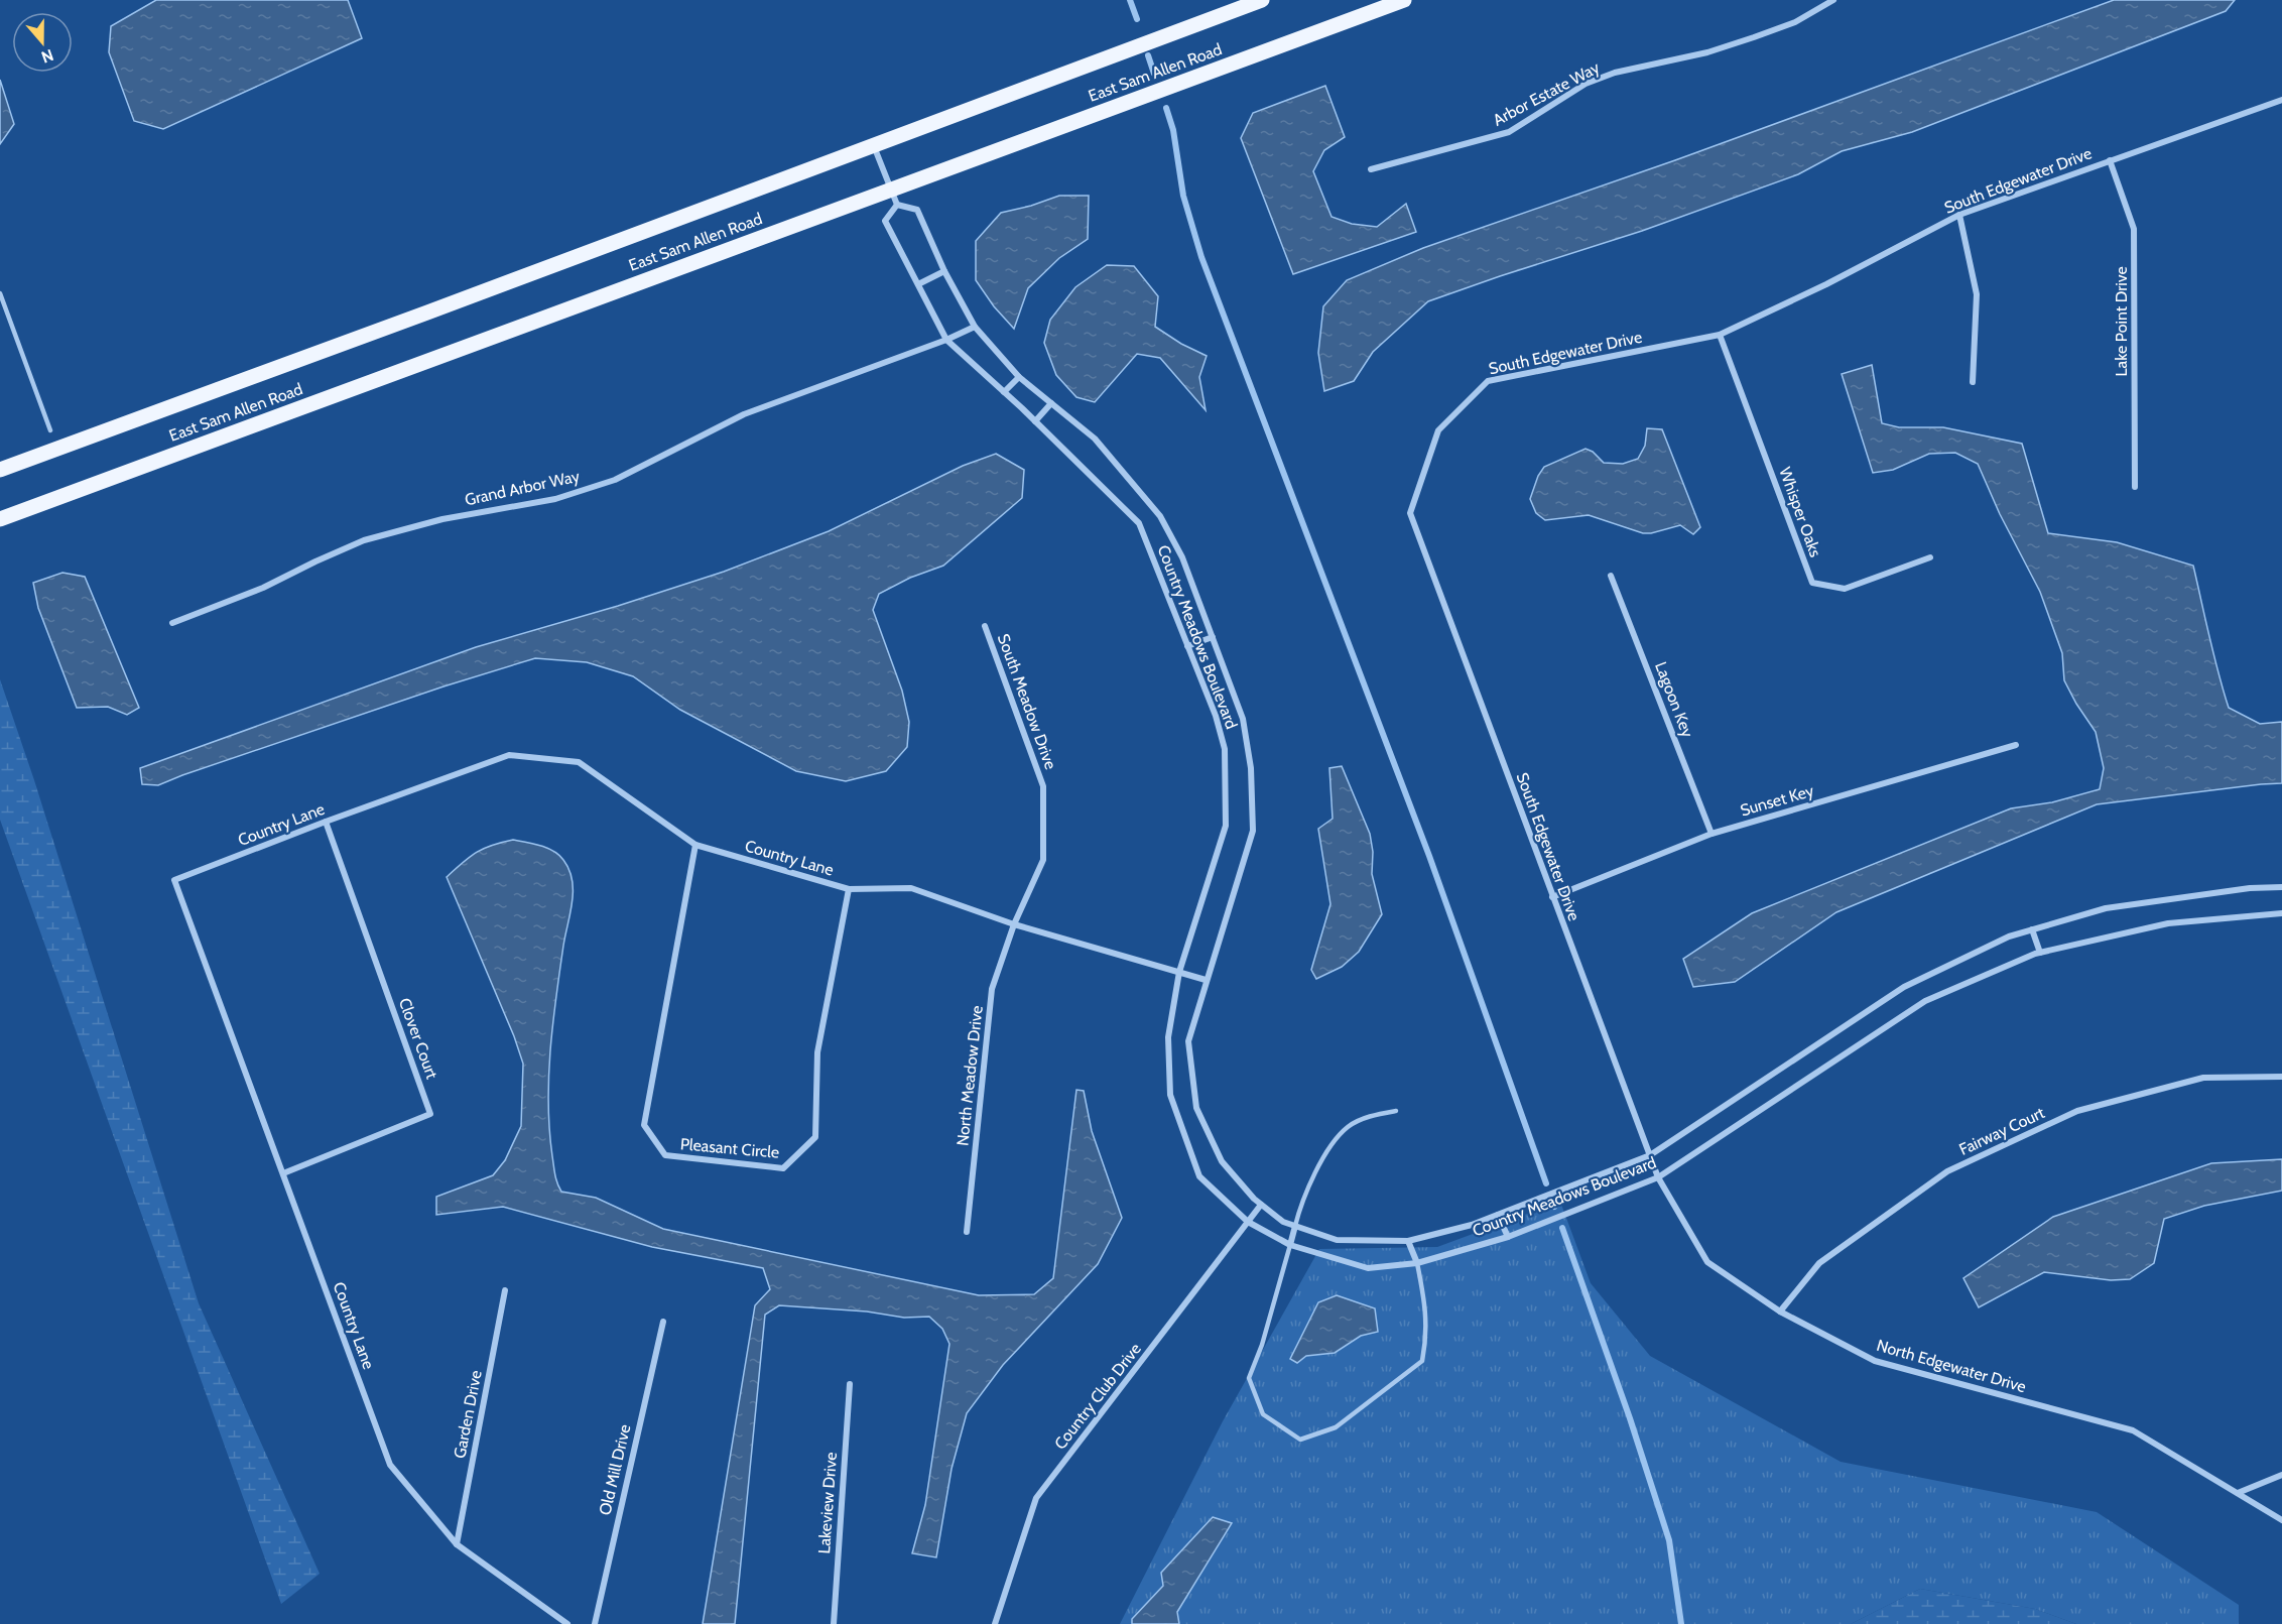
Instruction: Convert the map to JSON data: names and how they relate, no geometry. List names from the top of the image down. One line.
{"streets":{"main road":["East Sam Allen Road"],"street":["Arbor Estate Way","South Edgewater Drive","Lake Point Drive","Grand Arbor Way","Whisper Oaks","Country Meadows Boulevard","Lagoon Key","South Meadow Drive","Sunset Key","Country Lane","Clover Court","North Meadow Drive","Fairway Court","Pleasant Circle","North Edgewater Drive","Country Club Drive","Garden Drive","Old Mill Drive","Lakeview Drive"]},"crossings":[["East Sam Allen Road","Country Meadows Boulevard"],["South Edgewater Drive","Lake Point Drive"],["South Edgewater Drive","Whisper Oaks"],["South Edgewater Drive","Country Meadows Boulevard"],["South Edgewater Drive","Sunset Key"],["South Edgewater Drive","North Edgewater Drive"],["Grand Arbor Way","Country Meadows Boulevard"],["Country Meadows Boulevard","Country Lane"],["Country Meadows Boulevard","North Edgewater Drive"],["Country Meadows Boulevard","Country Club Drive"],["Lagoon Key","Sunset Key"],["South Meadow Drive","Country Lane"],["South Meadow Drive","North Meadow Drive"],["Country Lane","Clover Court"],["Country Lane","North Meadow Drive"],["Country Lane","Pleasant Circle"],["Country Lane","Garden Drive"],["Fairway Court","North Edgewater Drive"]],"north":"bottom"}
